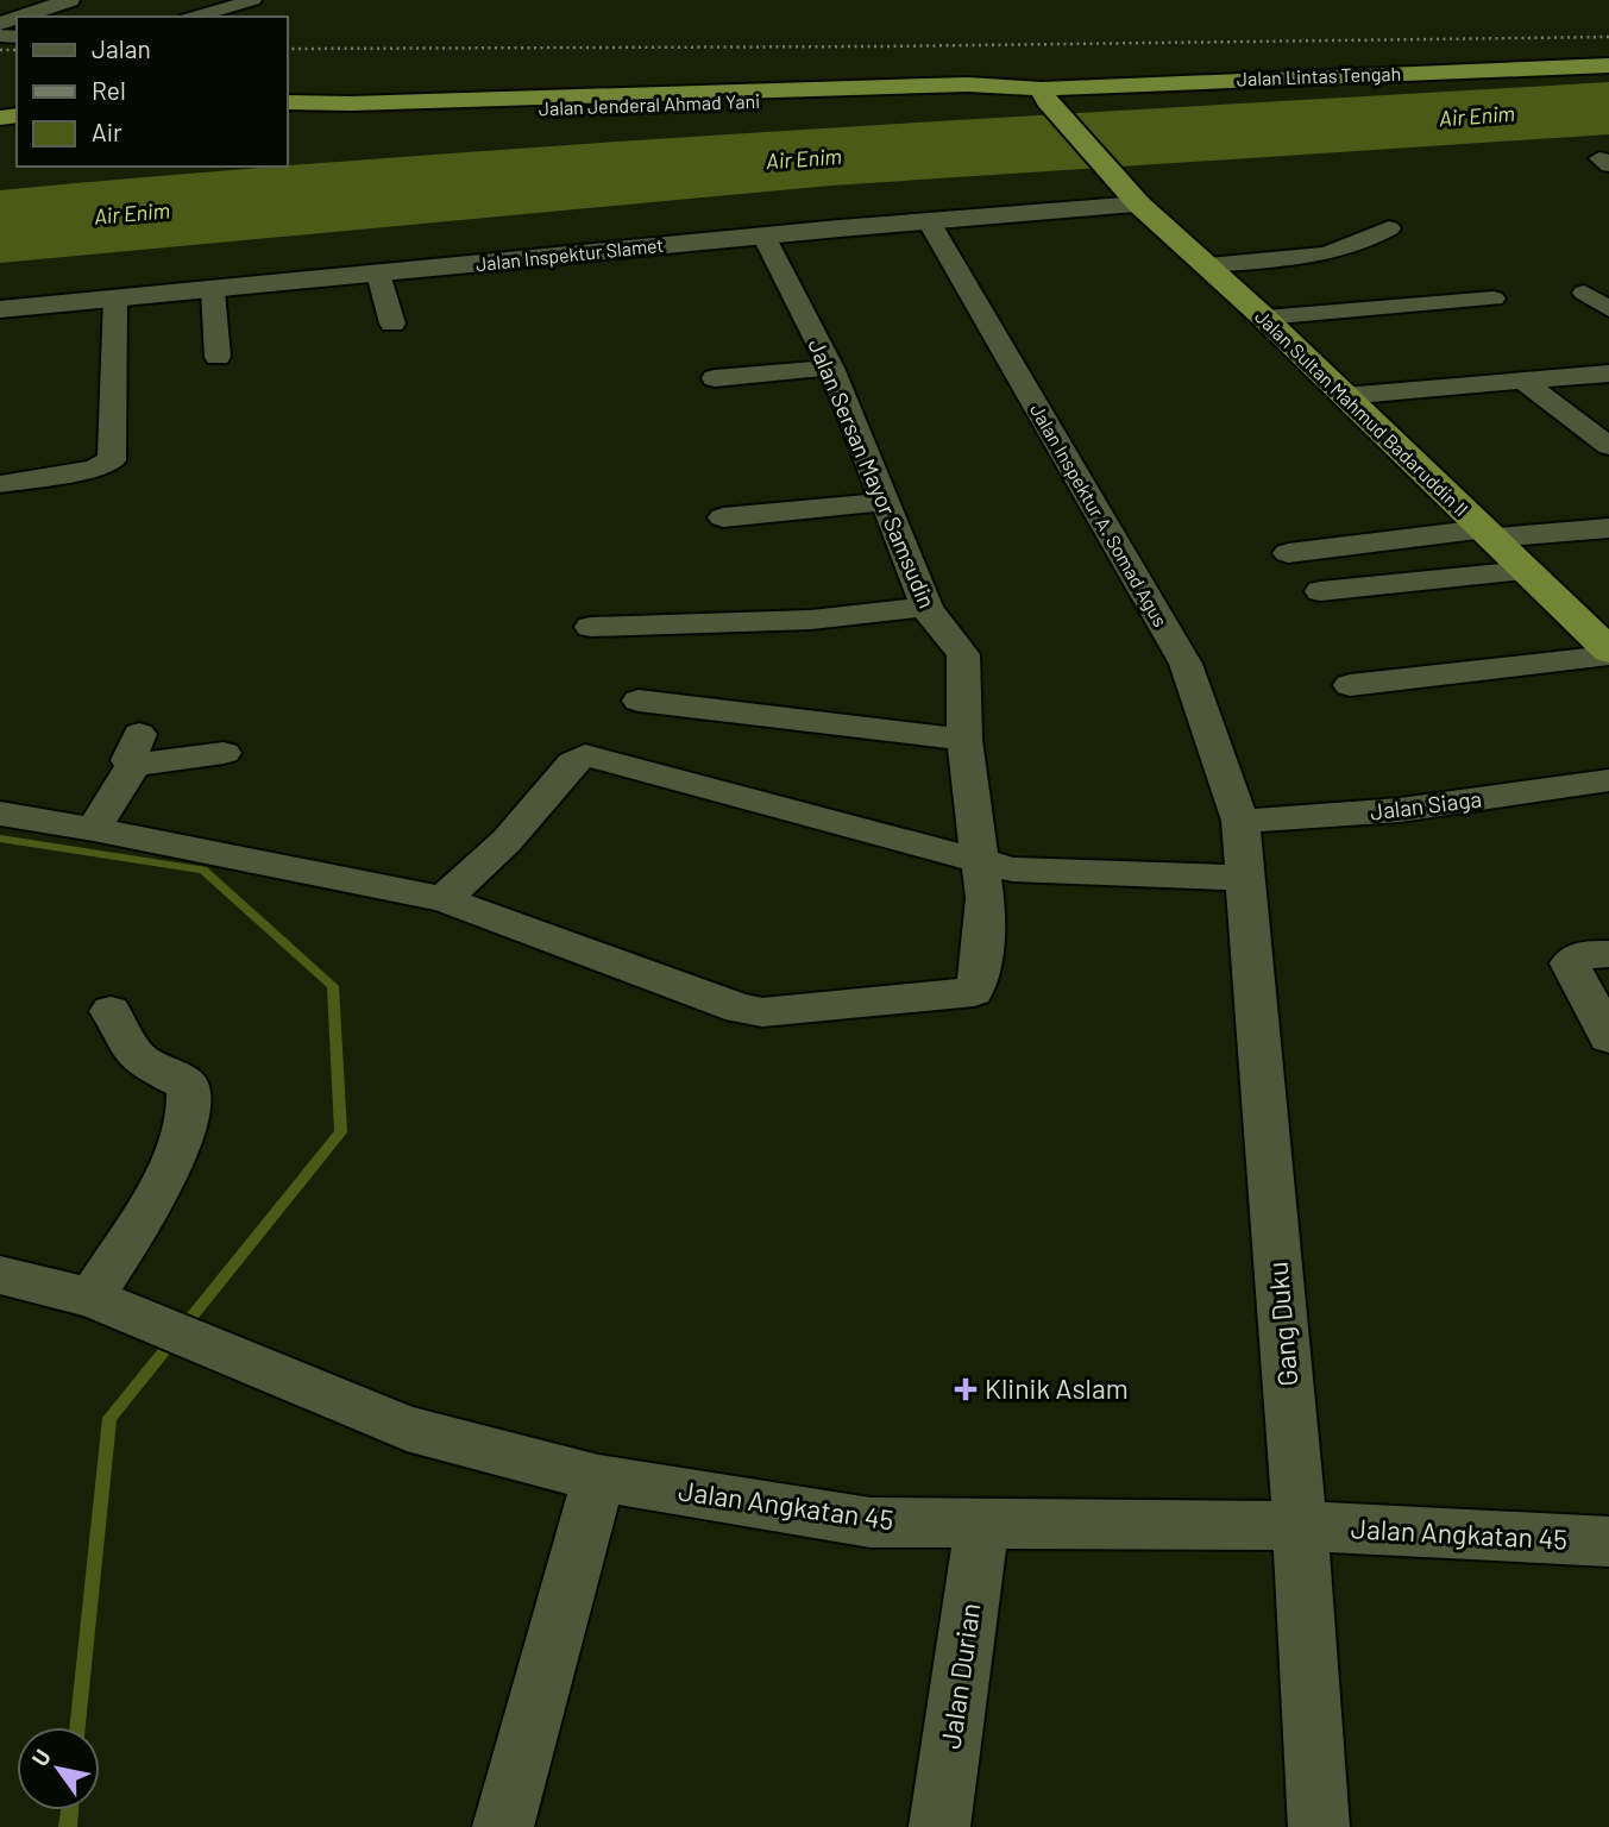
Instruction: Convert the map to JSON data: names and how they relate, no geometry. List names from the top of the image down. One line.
{"streets":{"highway":["Jalan Lintas Tengah","Jalan Jenderal Ahmad Yani","Jalan Sultan Mahmud Badaruddin II"],"street":["Jalan Inspektur Slamet","Jalan Sersan Mayor Samsudin","Jalan Inspektur A. Somad Agus","Jalan Siaga","Gang Duku","Jalan Angkatan 45","Jalan Durian"]},"crossings":[["Jalan Lintas Tengah","Jalan Jenderal Ahmad Yani"],["Jalan Lintas Tengah","Jalan Sultan Mahmud Badaruddin II"],["Jalan Inspektur Slamet","Jalan Sultan Mahmud Badaruddin II"],["Jalan Inspektur Slamet","Jalan Sersan Mayor Samsudin"],["Jalan Inspektur Slamet","Jalan Inspektur A. Somad Agus"],["Jalan Inspektur A. Somad Agus","Jalan Siaga"],["Jalan Inspektur A. Somad Agus","Gang Duku"],["Jalan Siaga","Gang Duku"],["Gang Duku","Jalan Angkatan 45"],["Jalan Angkatan 45","Jalan Durian"]],"water":["Air Enim"],"places":{"health":["Klinik Aslam"]},"legend":["Jalan","Rel","Air"],"north":"top left"}
